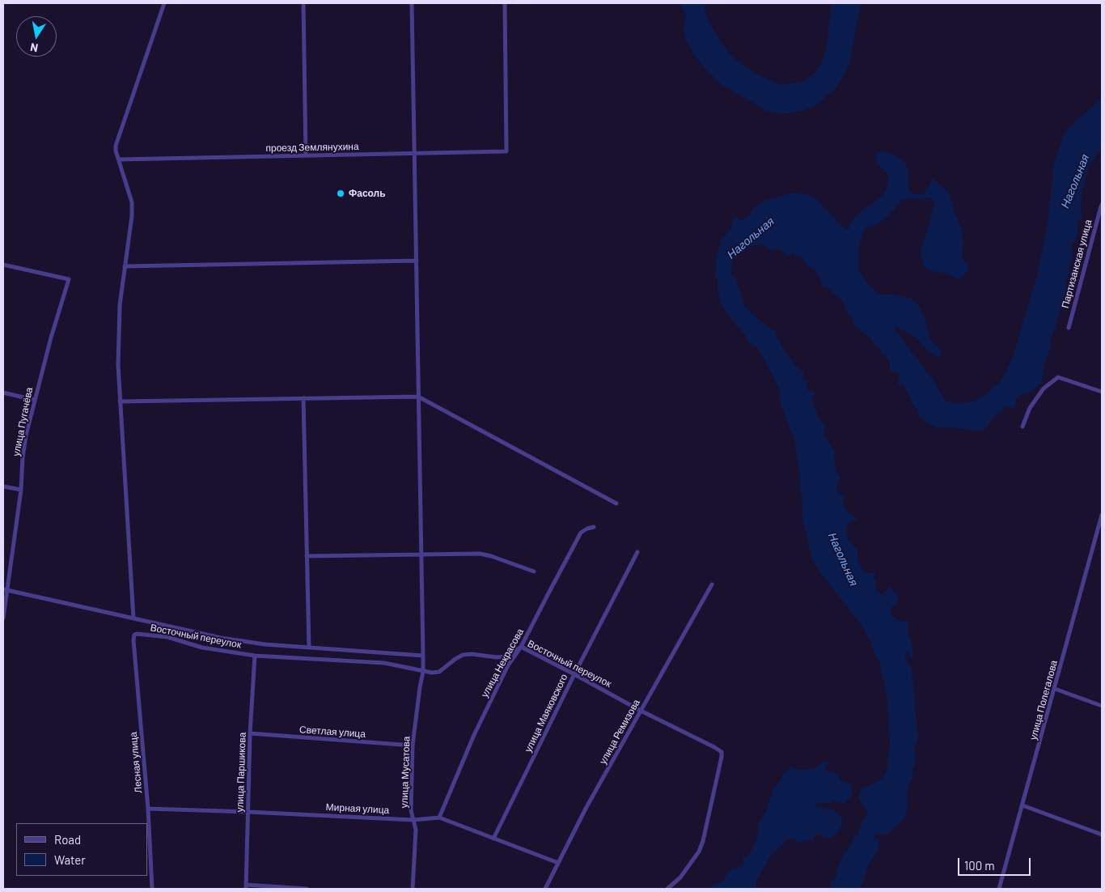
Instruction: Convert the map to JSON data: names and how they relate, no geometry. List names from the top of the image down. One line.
{"streets":{"street":["проезд Землянухина","Партизанская улица","улица Пугачёва","Восточный переулок","улица Некрасова","улица Полегалова","улица Маяковского","Светлая улица","улица Ремизова","Лесная улица","улица Паршикова","улица Мусатова","Мирная улица"]},"crossings":[["проезд Землянухина","улица Мусатова"],["улица Пугачёва","Восточный переулок"],["Восточный переулок","улица Некрасова"],["Восточный переулок","улица Маяковского"],["Восточный переулок","улица Ремизова"],["Восточный переулок","Лесная улица"],["Восточный переулок","улица Паршикова"],["Восточный переулок","улица Мусатова"],["улица Некрасова","Мирная улица"],["улица Маяковского","Мирная улица"],["Светлая улица","улица Паршикова"],["Светлая улица","улица Мусатова"],["улица Ремизова","Мирная улица"],["Лесная улица","Мирная улица"],["улица Паршикова","Мирная улица"],["улица Мусатова","Мирная улица"]],"water":["Нагольная"],"places":["Фасоль"],"legend":["Road","Water"],"scale_bar":"100 m","north":"bottom"}
